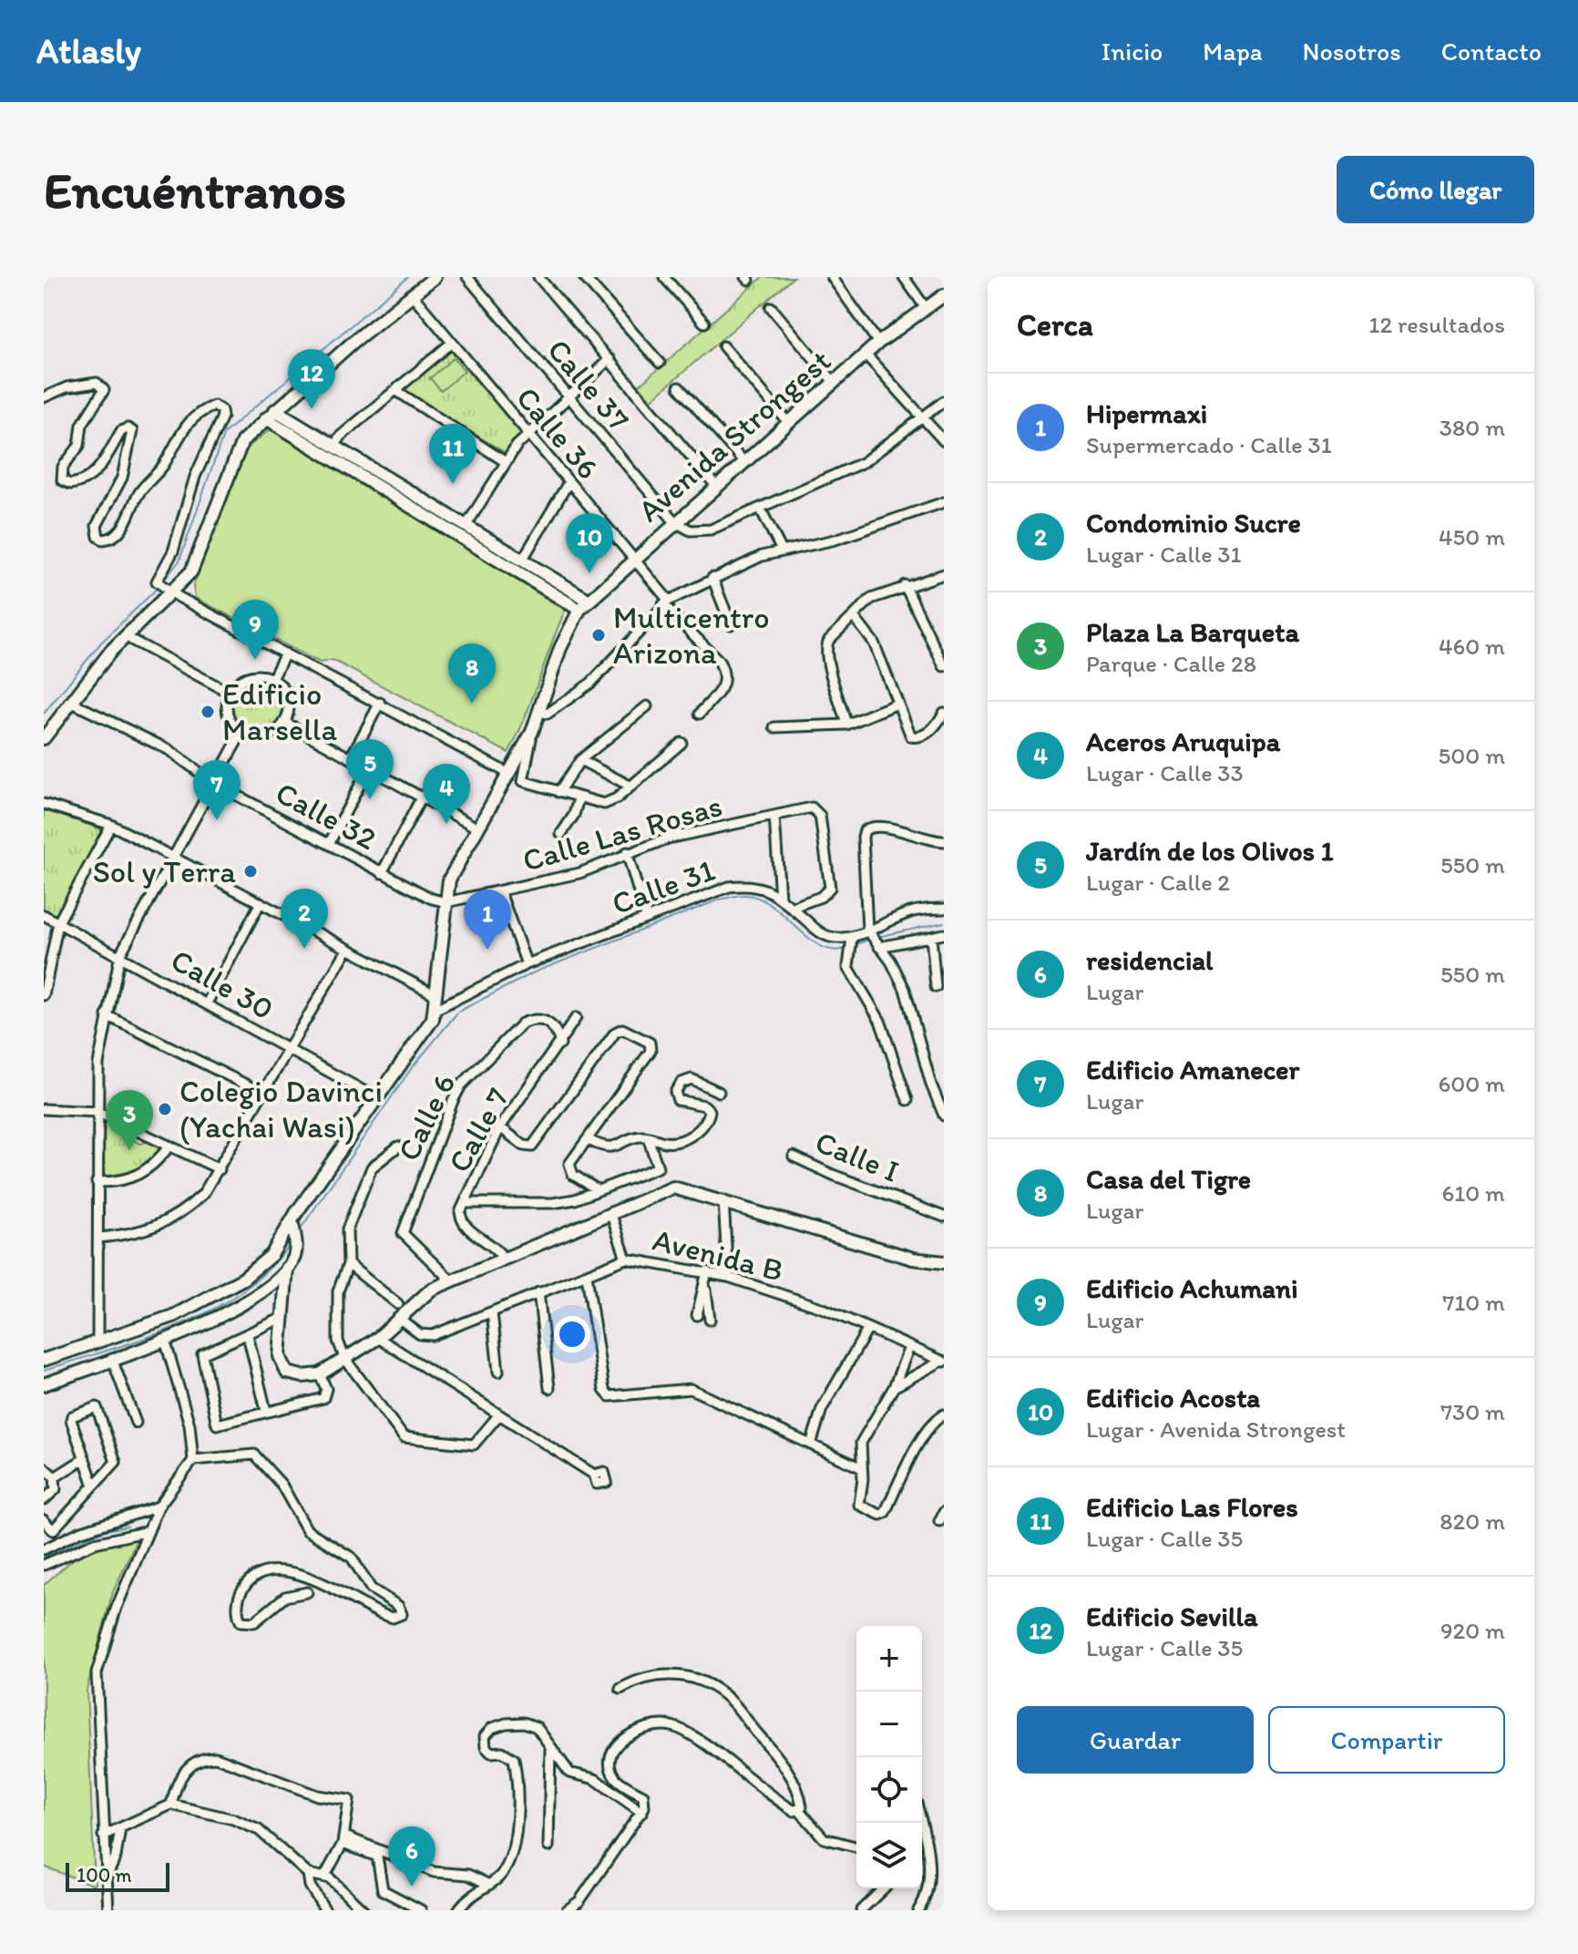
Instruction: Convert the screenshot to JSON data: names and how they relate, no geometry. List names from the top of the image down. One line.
{"streets":{"street":["Calle 37","Calle 36","Avenida Strongest","Calle 32","Calle Las Rosas","Calle 31","Calle 30","Calle 6","Calle 7","Calle I","Avenida B"]},"crossings":[["Calle 37","Avenida Strongest"],["Calle 36","Avenida Strongest"],["Avenida Strongest","Calle 32"],["Avenida Strongest","Calle Las Rosas"],["Avenida Strongest","Calle 31"],["Avenida Strongest","Calle 30"],["Calle 32","Calle Las Rosas"],["Calle Las Rosas","Calle 31"],["Calle 6","Calle 7"]],"places":["Multicentro Arizona","Edificio Marsella","Sol y Terra","Colegio Davinci (Yachai Wasi)"],"scale_bar":"100 m","page":{"header":"Atlasly","nav":["Inicio","Mapa","Nosotros","Contacto"],"buttons":["Cómo llegar",["Guardar","Compartir"]],"title":"Encuéntranos","heading":["Cerca","12 resultados"],"pins":["12","11","10","9","8","5","7","4","2","1","3","6"],"list":[{"mark":"1","name":"Hipermaxi","note":"Supermercado · Calle 31","value":"380 m"},{"mark":"2","name":"Condominio Sucre","note":"Lugar · Calle 31","value":"450 m"},{"mark":"3","name":"Plaza La Barqueta","note":"Parque · Calle 28","value":"460 m"},{"mark":"4","name":"Aceros Aruquipa","note":"Lugar · Calle 33","value":"500 m"},{"mark":"5","name":"Jardín de los Olivos 1","note":"Lugar · Calle 2","value":"550 m"},{"mark":"6","name":"residencial","note":"Lugar","value":"550 m"},{"mark":"7","name":"Edificio Amanecer","note":"Lugar","value":"600 m"},{"mark":"8","name":"Casa del Tigre","note":"Lugar","value":"610 m"},{"mark":"9","name":"Edificio Achumani","note":"Lugar","value":"710 m"},{"mark":"10","name":"Edificio Acosta","note":"Lugar · Avenida Strongest","value":"730 m"},{"mark":"11","name":"Edificio Las Flores","note":"Lugar · Calle 35","value":"820 m"},{"mark":"12","name":"Edificio Sevilla","note":"Lugar · Calle 35","value":"920 m"}],"map_buttons":["+","−"],"scale":"100 m"}}
